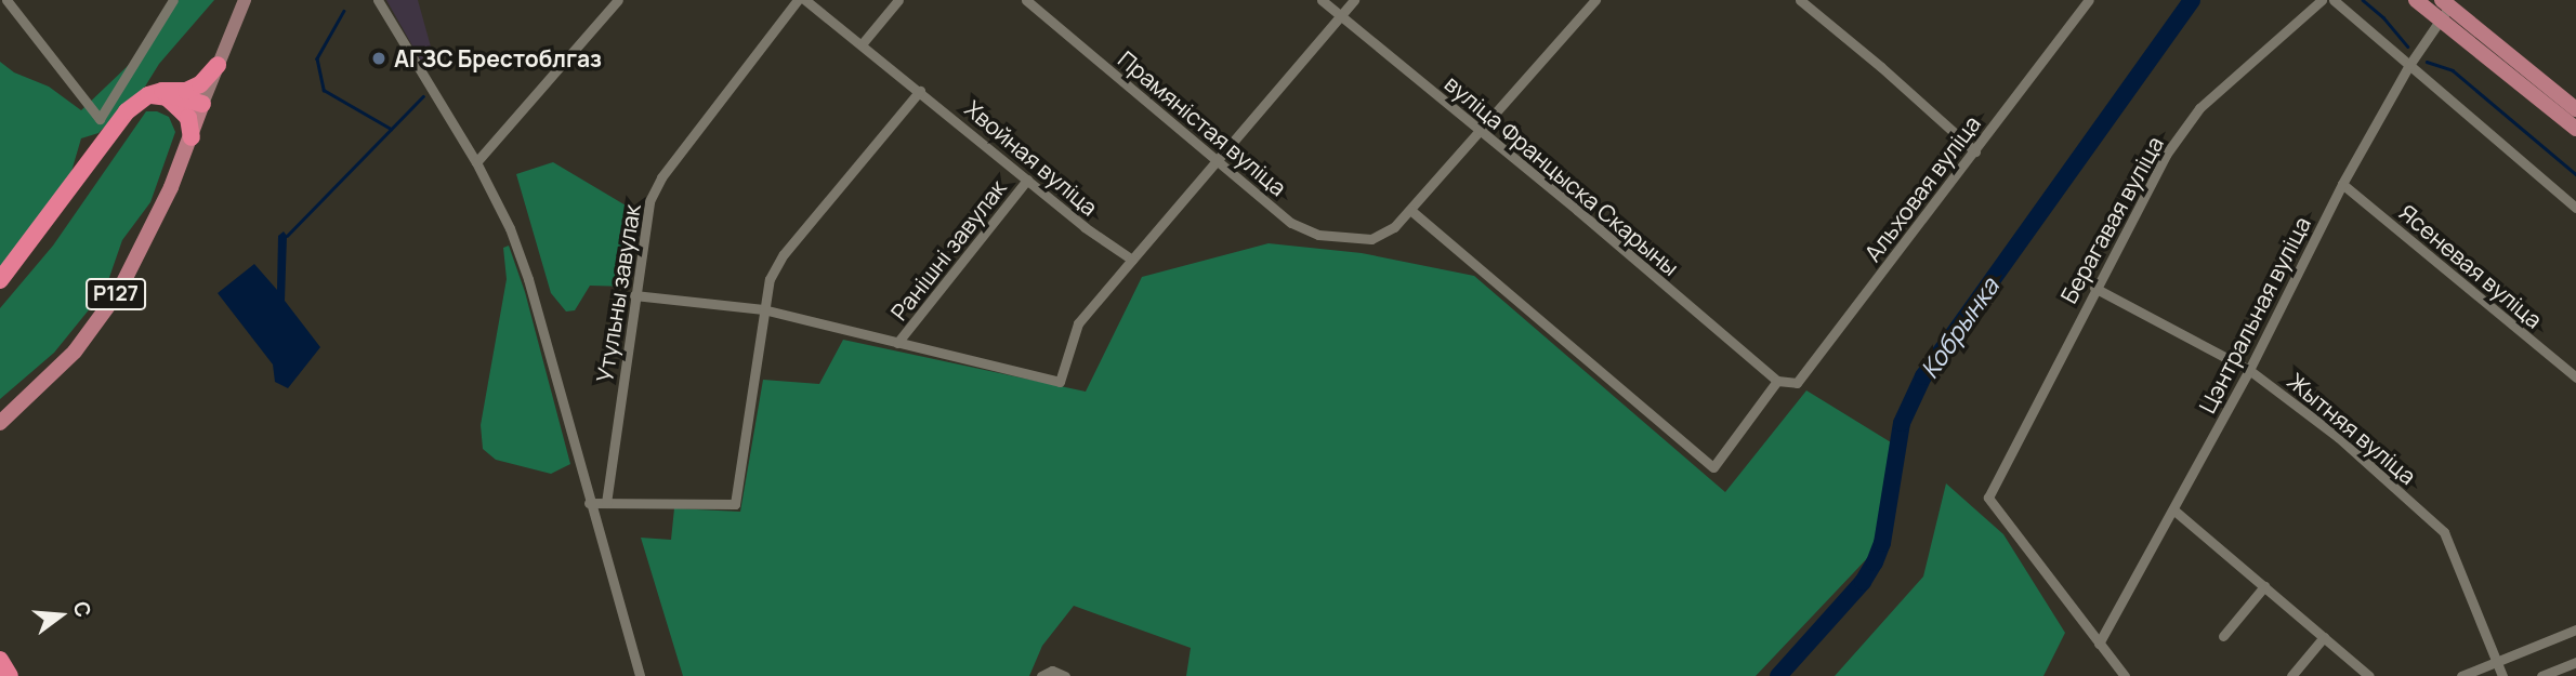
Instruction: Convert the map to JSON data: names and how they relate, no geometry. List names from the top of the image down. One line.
{"streets":{"highway":["Р127"],"street":["Прамяністая вуліца","Хвойная вуліца","вуліца Францыска Скарыны","Альховая вуліца","Берагавая вуліца","Ранішні завулак","Ясеневая вуліца","Утульны завулак","Цэнтральная вуліца","Жытняя вуліца"]},"crossings":[["Хвойная вуліца","Ранішні завулак"],["вуліца Францыска Скарыны","Альховая вуліца"],["Берагавая вуліца","Цэнтральная вуліца"],["Берагавая вуліца","Жытняя вуліца"],["Ясеневая вуліца","Цэнтральная вуліца"],["Цэнтральная вуліца","Жытняя вуліца"]],"water":["Кобрынка"],"places":["АГЗС Брестоблгаз"],"north":"right"}
